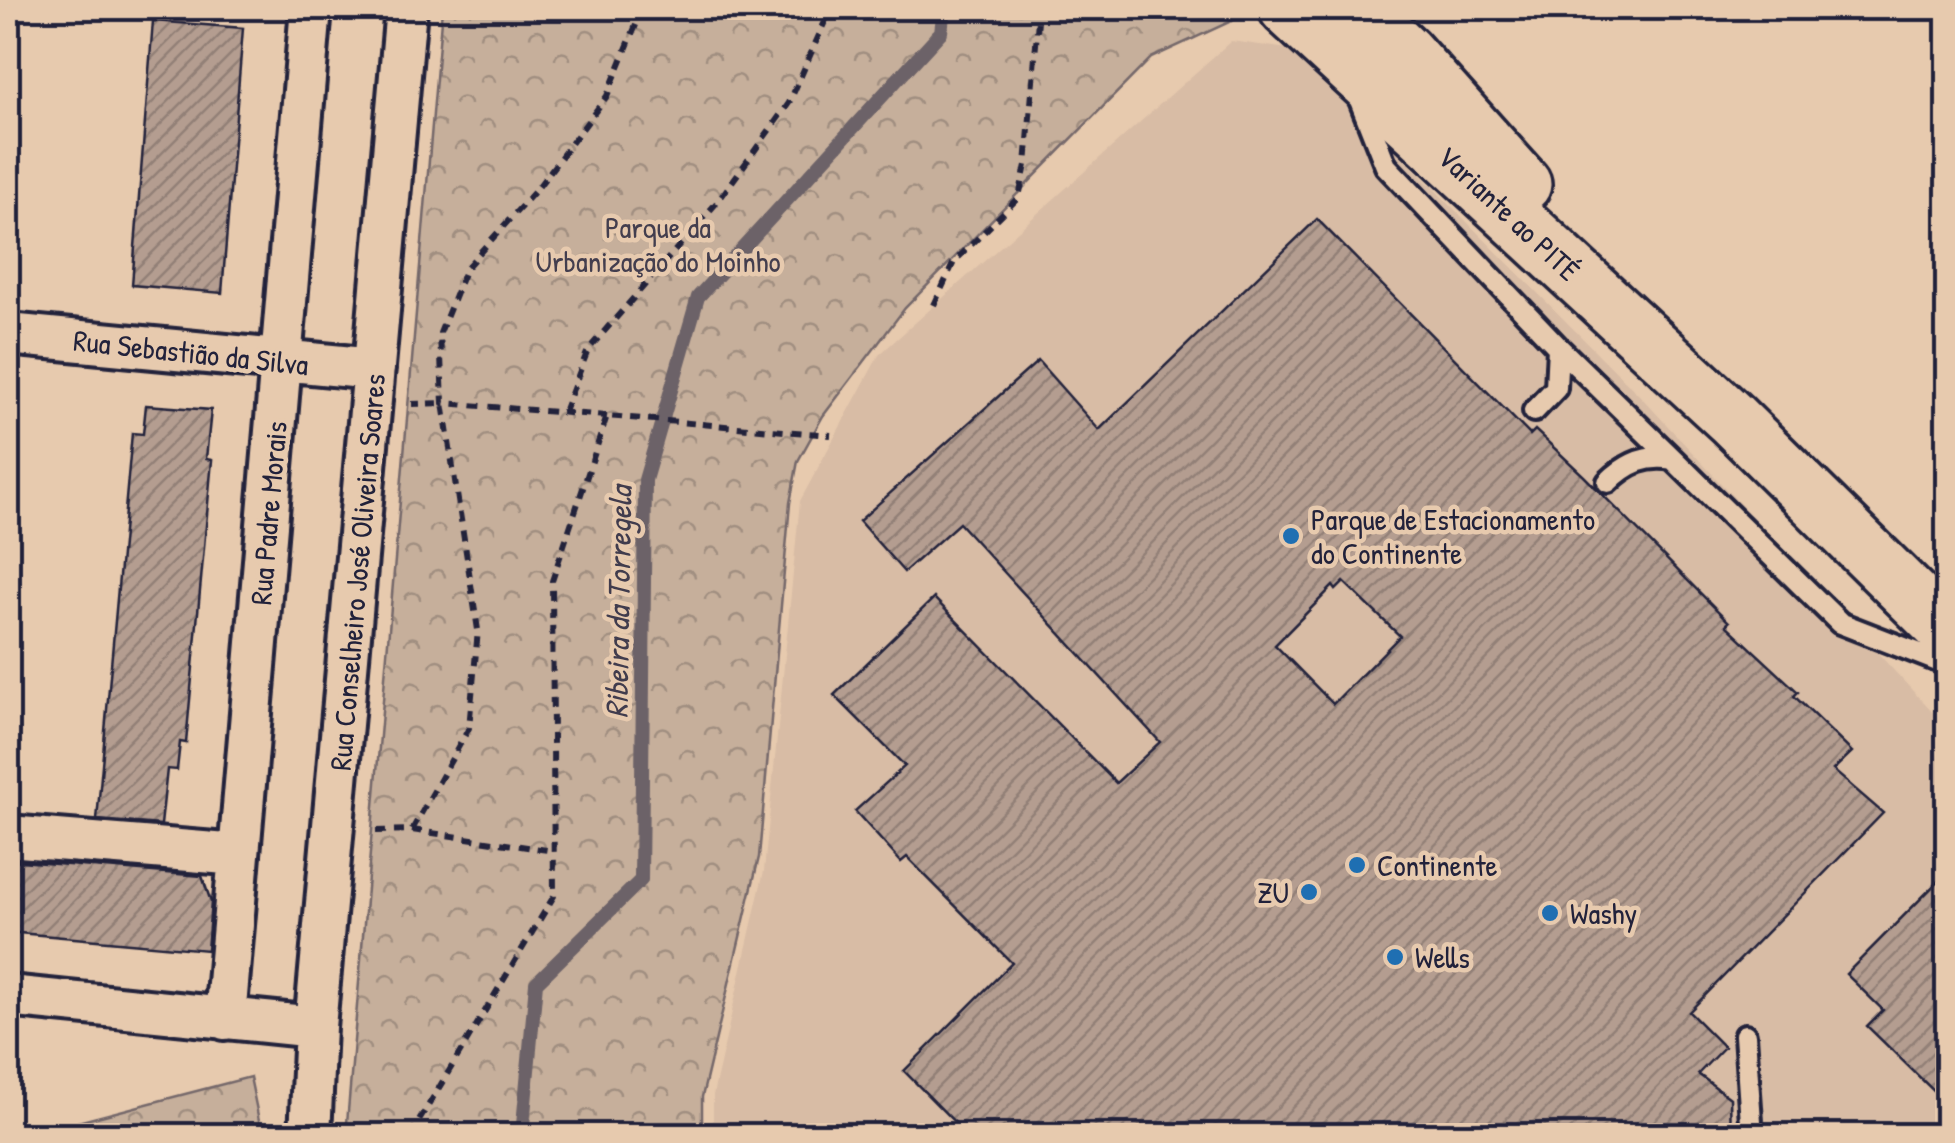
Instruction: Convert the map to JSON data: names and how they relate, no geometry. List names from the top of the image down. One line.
{"streets":{"main road":["Variante ao PITÉ"],"street":["Rua Sebastião da Silva","Rua Padre Morais","Rua Conselheiro José Oliveira Soares"]},"crossings":[["Rua Sebastião da Silva","Rua Padre Morais"],["Rua Sebastião da Silva","Rua Conselheiro José Oliveira Soares"]],"water":["Ribeira da Torregela"],"parks":["Parque da Urbanização do Moinho"],"places":["Parque de Estacionamento do Continente","Continente","ZU","Washy","Wells"]}
